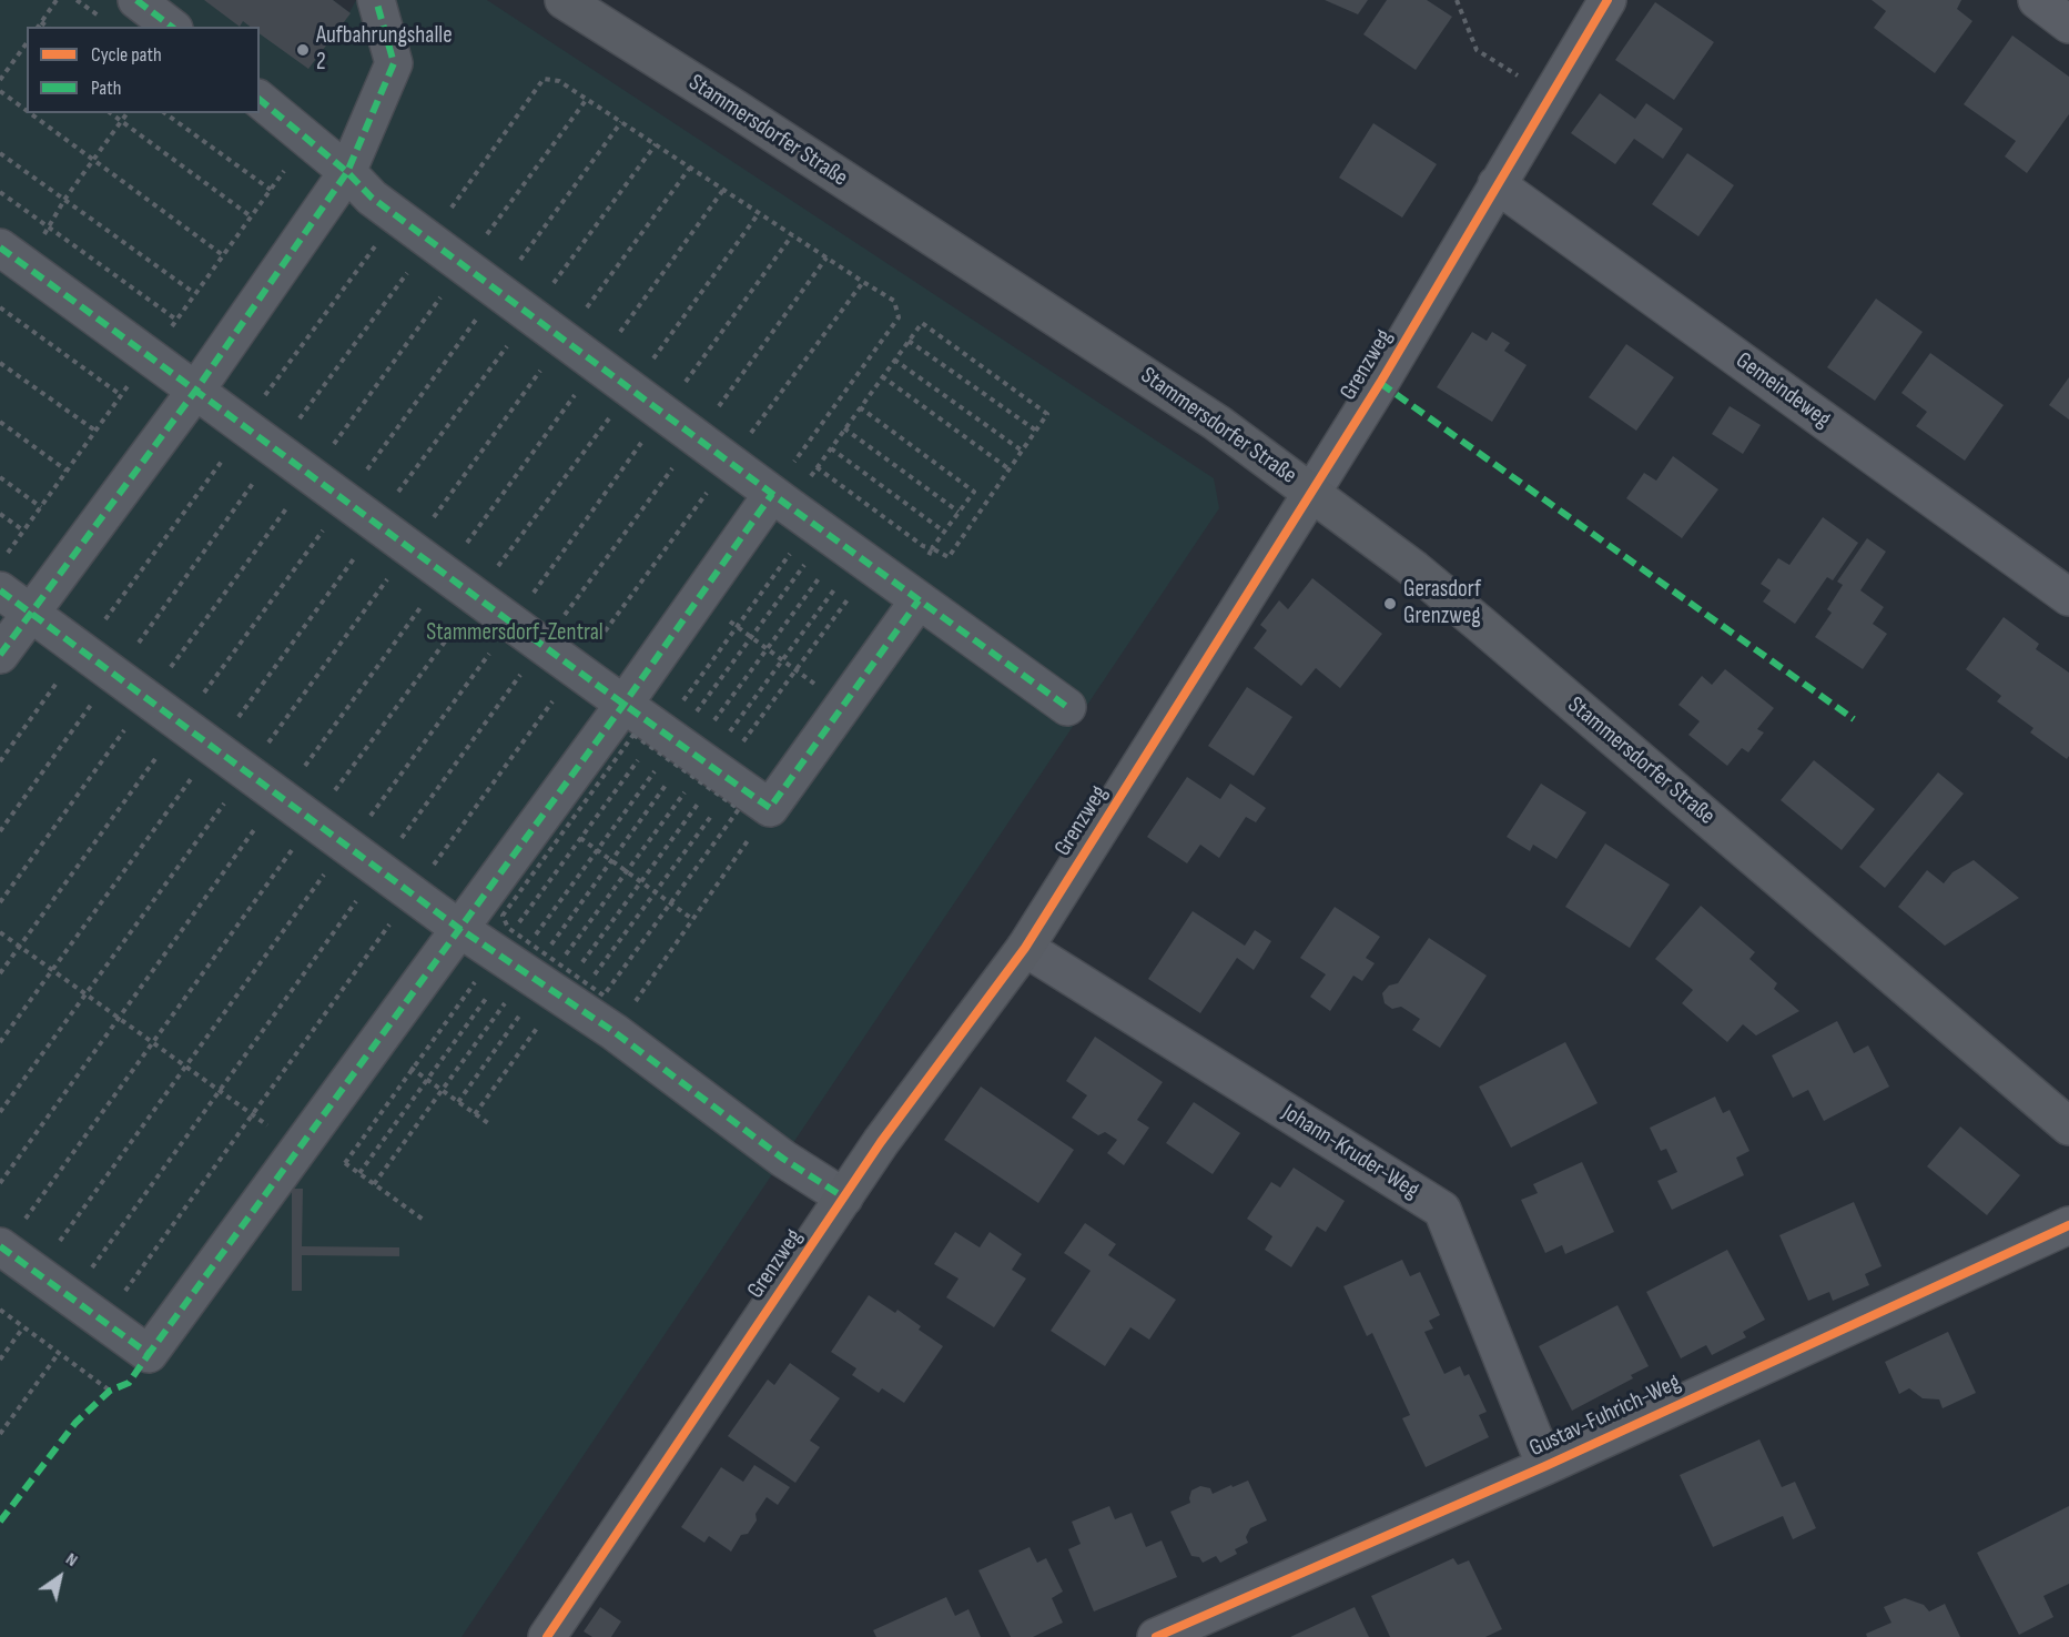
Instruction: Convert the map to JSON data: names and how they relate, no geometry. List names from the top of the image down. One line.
{"streets":{"main road":["Stammersdorfer Straße","Grenzweg"],"street":["Gemeindeweg","Johann-Kruder-Weg","Gustav-Fuhrich-Weg"]},"crossings":[["Stammersdorfer Straße","Grenzweg"],["Grenzweg","Gemeindeweg"],["Grenzweg","Johann-Kruder-Weg"],["Johann-Kruder-Weg","Gustav-Fuhrich-Weg"]],"parks":["Stammersdorf-Zentral"],"places":["Aufbahrungshalle 2","Gerasdorf Grenzweg"],"legend":["Cycle path","Path"],"north":"top right"}
